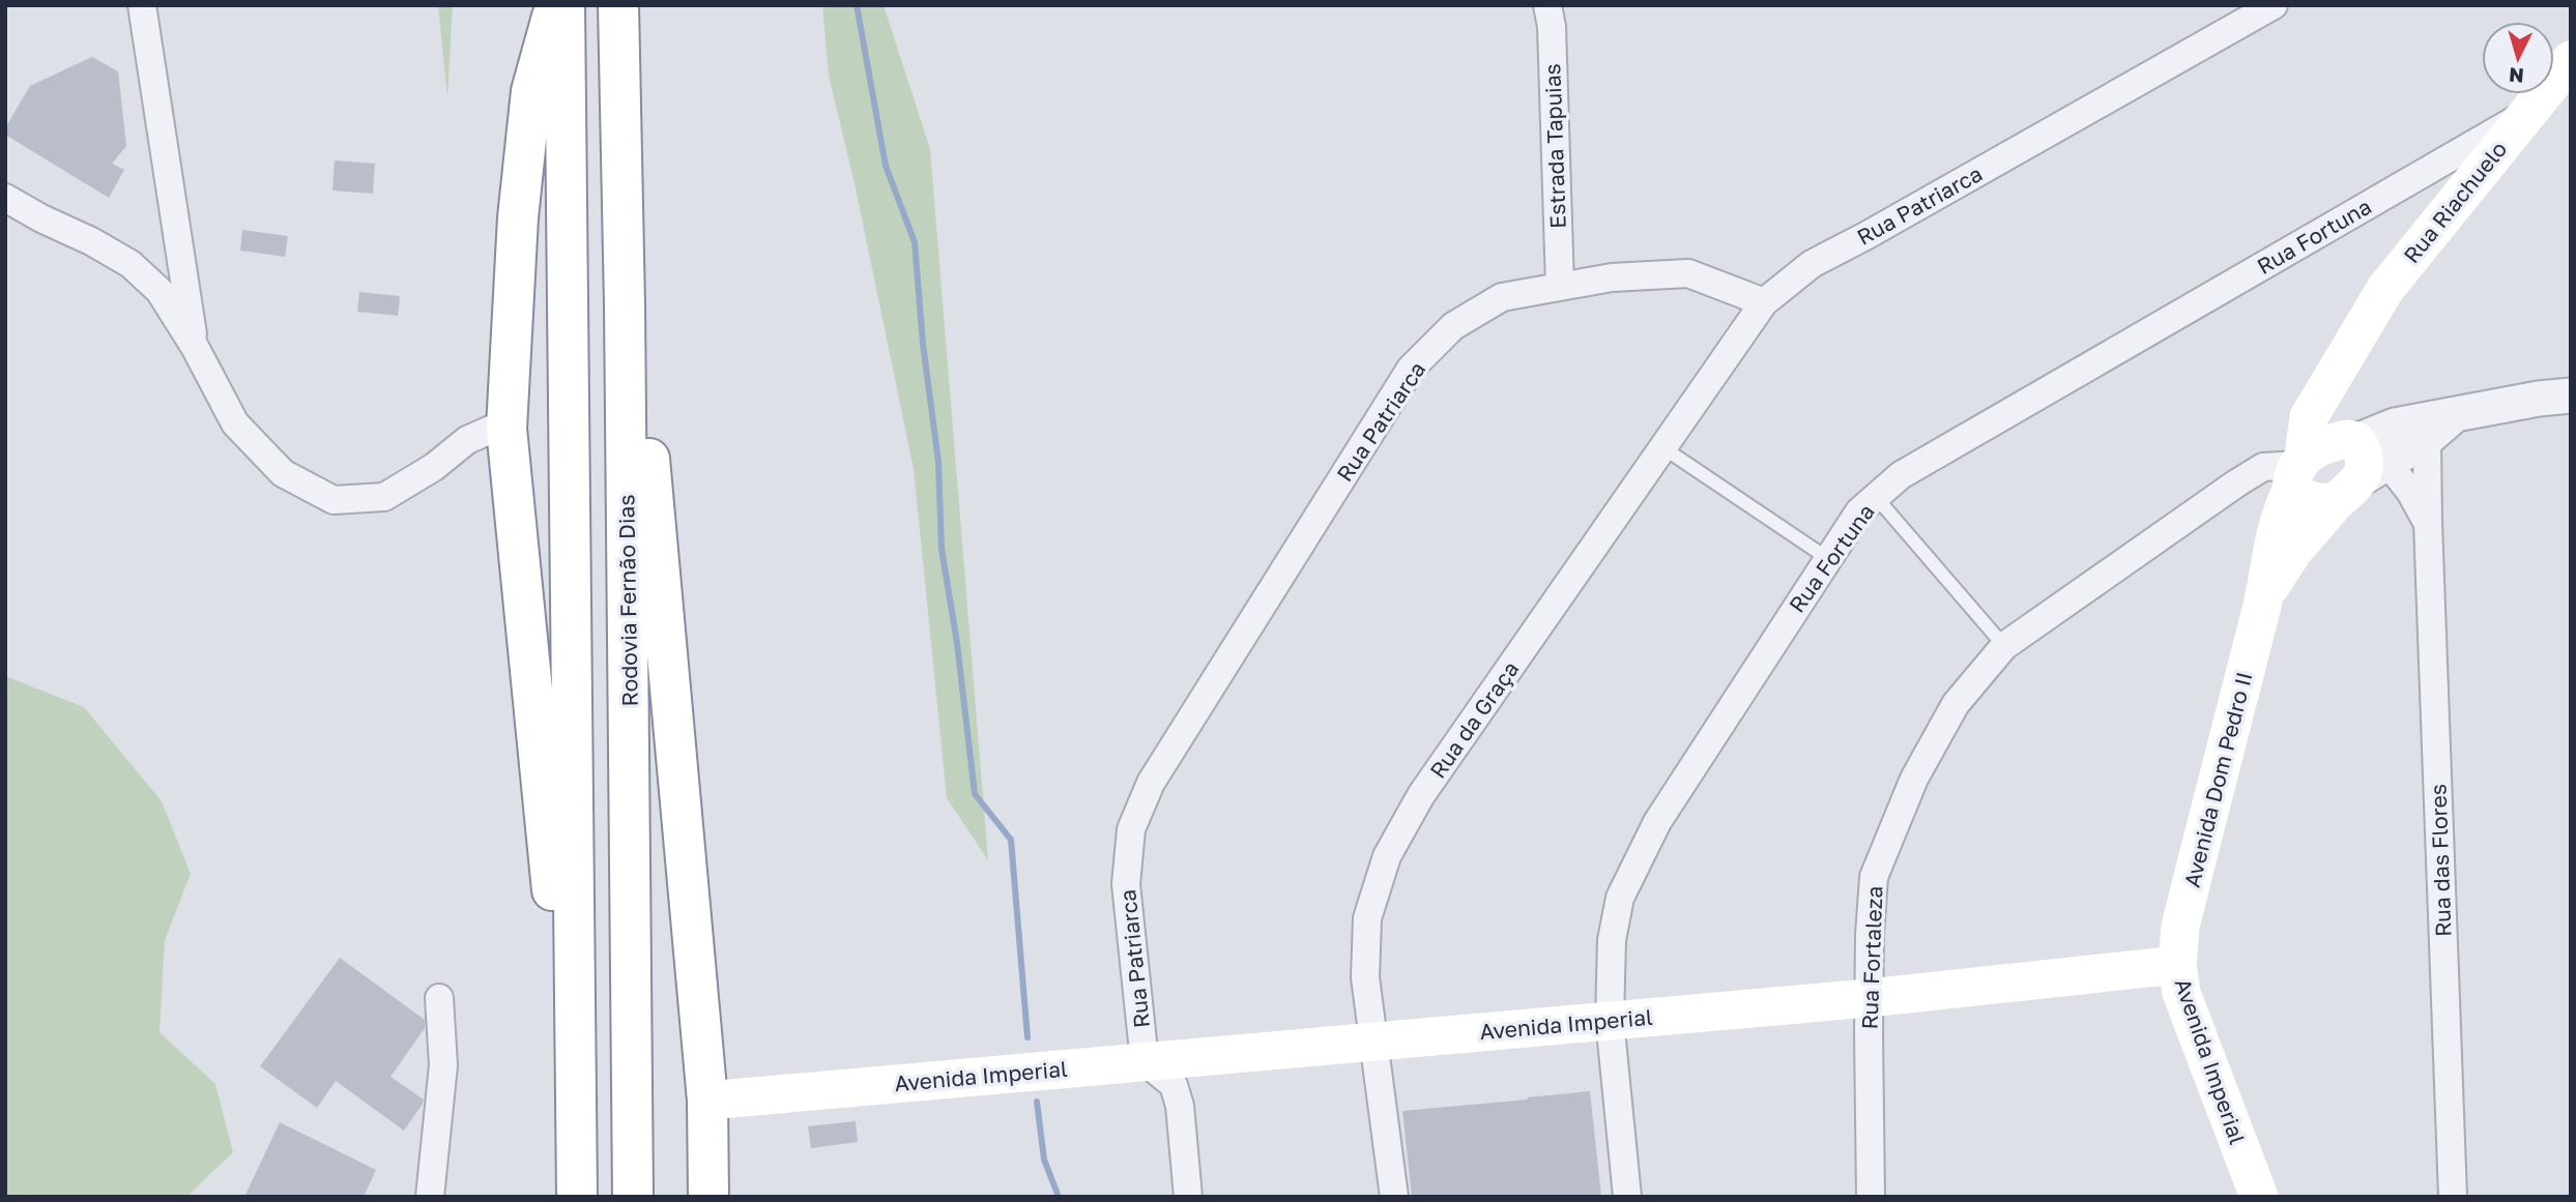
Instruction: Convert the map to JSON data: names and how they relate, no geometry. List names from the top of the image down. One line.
{"streets":{"highway":["Rodovia Fernão Dias"],"main road":["Rua Riachuelo","Avenida Dom Pedro II","Avenida Imperial"],"street":["Estrada Tapuias","Rua Patriarca","Rua Fortuna","Rua da Graça","Rua das Flores","Rua Fortaleza"]},"crossings":[["Estrada Tapuias","Rua Patriarca"],["Rua Riachuelo","Rua Fortuna"],["Rua Riachuelo","Avenida Dom Pedro II"],["Rua Riachuelo","Rua das Flores"],["Rua Riachuelo","Rua Fortaleza"],["Rua Patriarca","Rua da Graça"],["Rua Patriarca","Avenida Imperial"],["Rua Fortuna","Avenida Imperial"],["Rua da Graça","Avenida Imperial"],["Avenida Dom Pedro II","Rua das Flores"],["Avenida Dom Pedro II","Rua Fortaleza"],["Avenida Dom Pedro II","Avenida Imperial"],["Rua Fortaleza","Avenida Imperial"]],"north":"bottom"}
